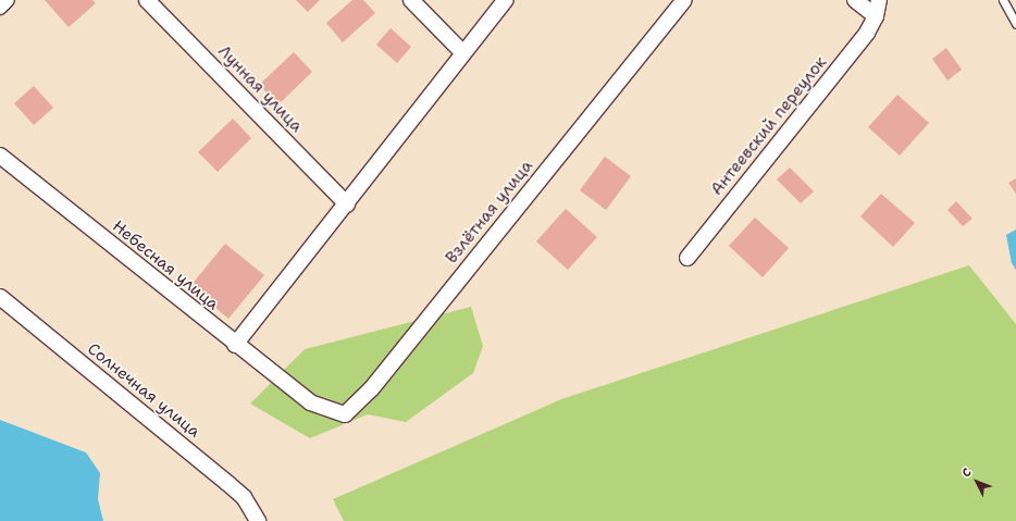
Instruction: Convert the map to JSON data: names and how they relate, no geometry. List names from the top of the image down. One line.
{"streets":{"street":["Лунная улица","Антеевский переулок","Взлётная улица","Небесная улица","Солнечная улица"]},"crossings":[["Взлётная улица","Небесная улица"]],"north":"top left"}
